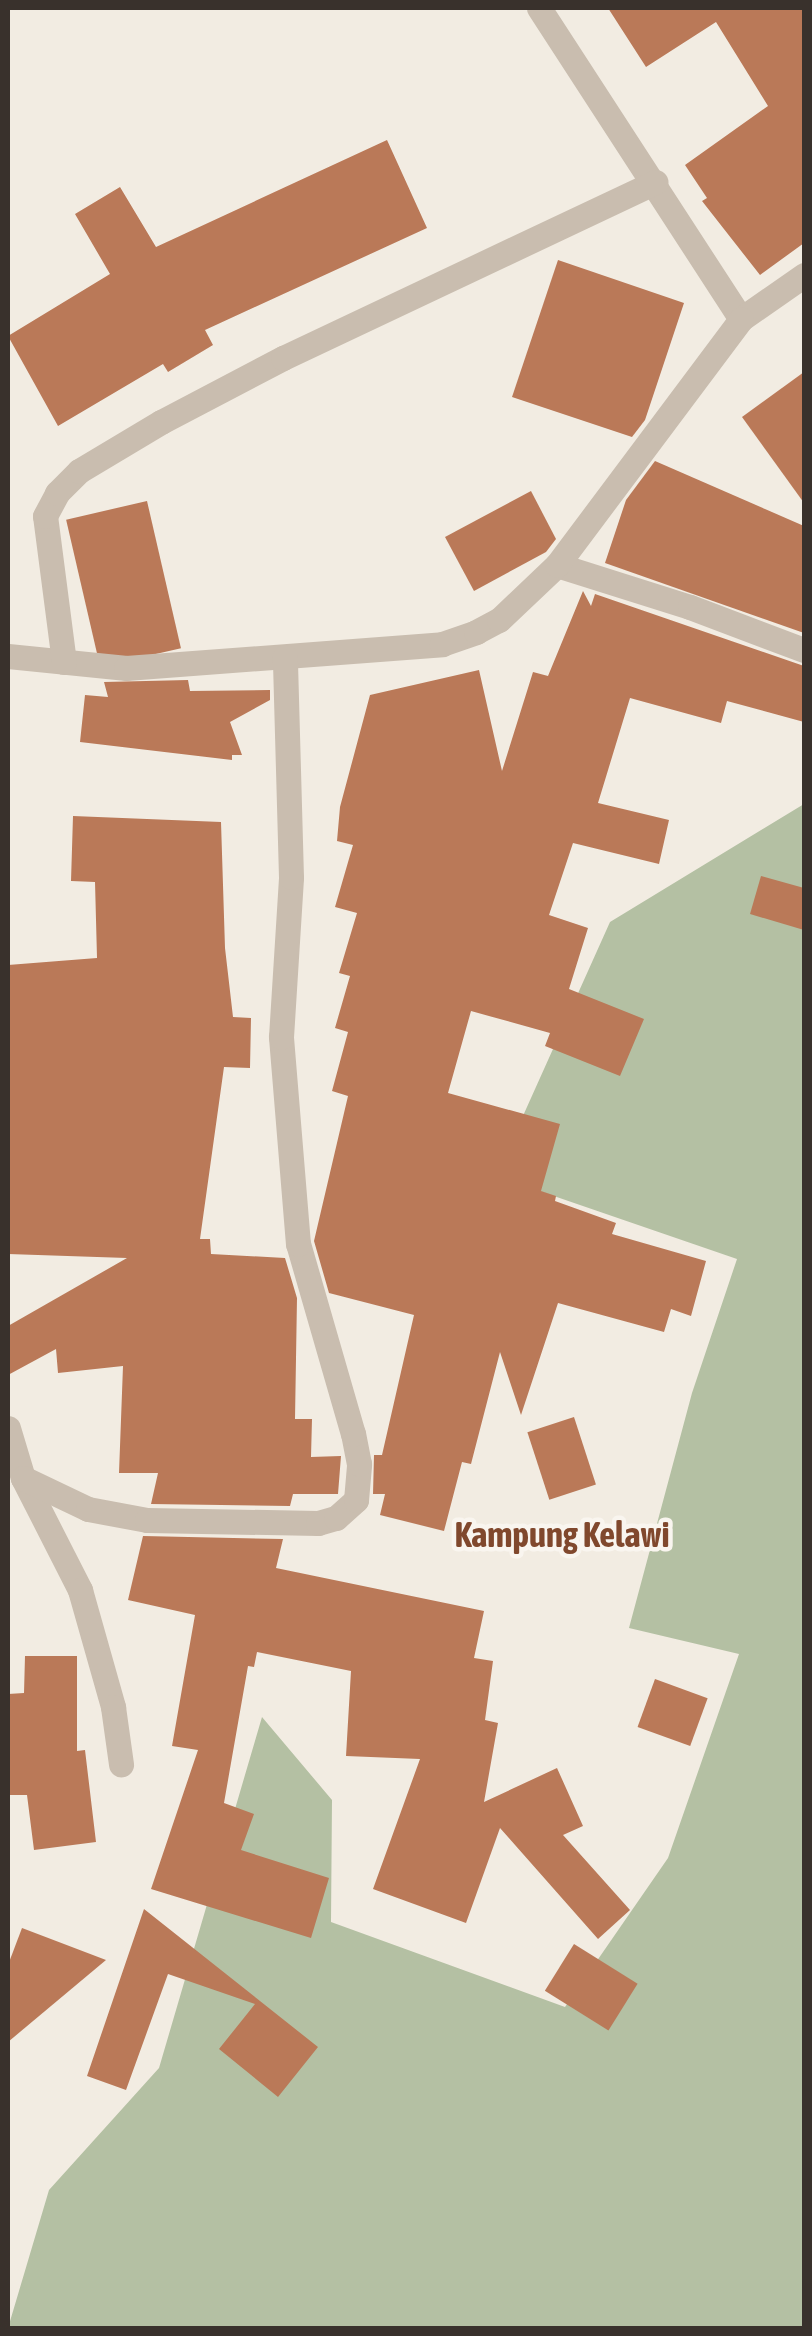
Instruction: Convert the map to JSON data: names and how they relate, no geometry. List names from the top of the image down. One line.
{"districts":["Kampung Kelawi"]}
